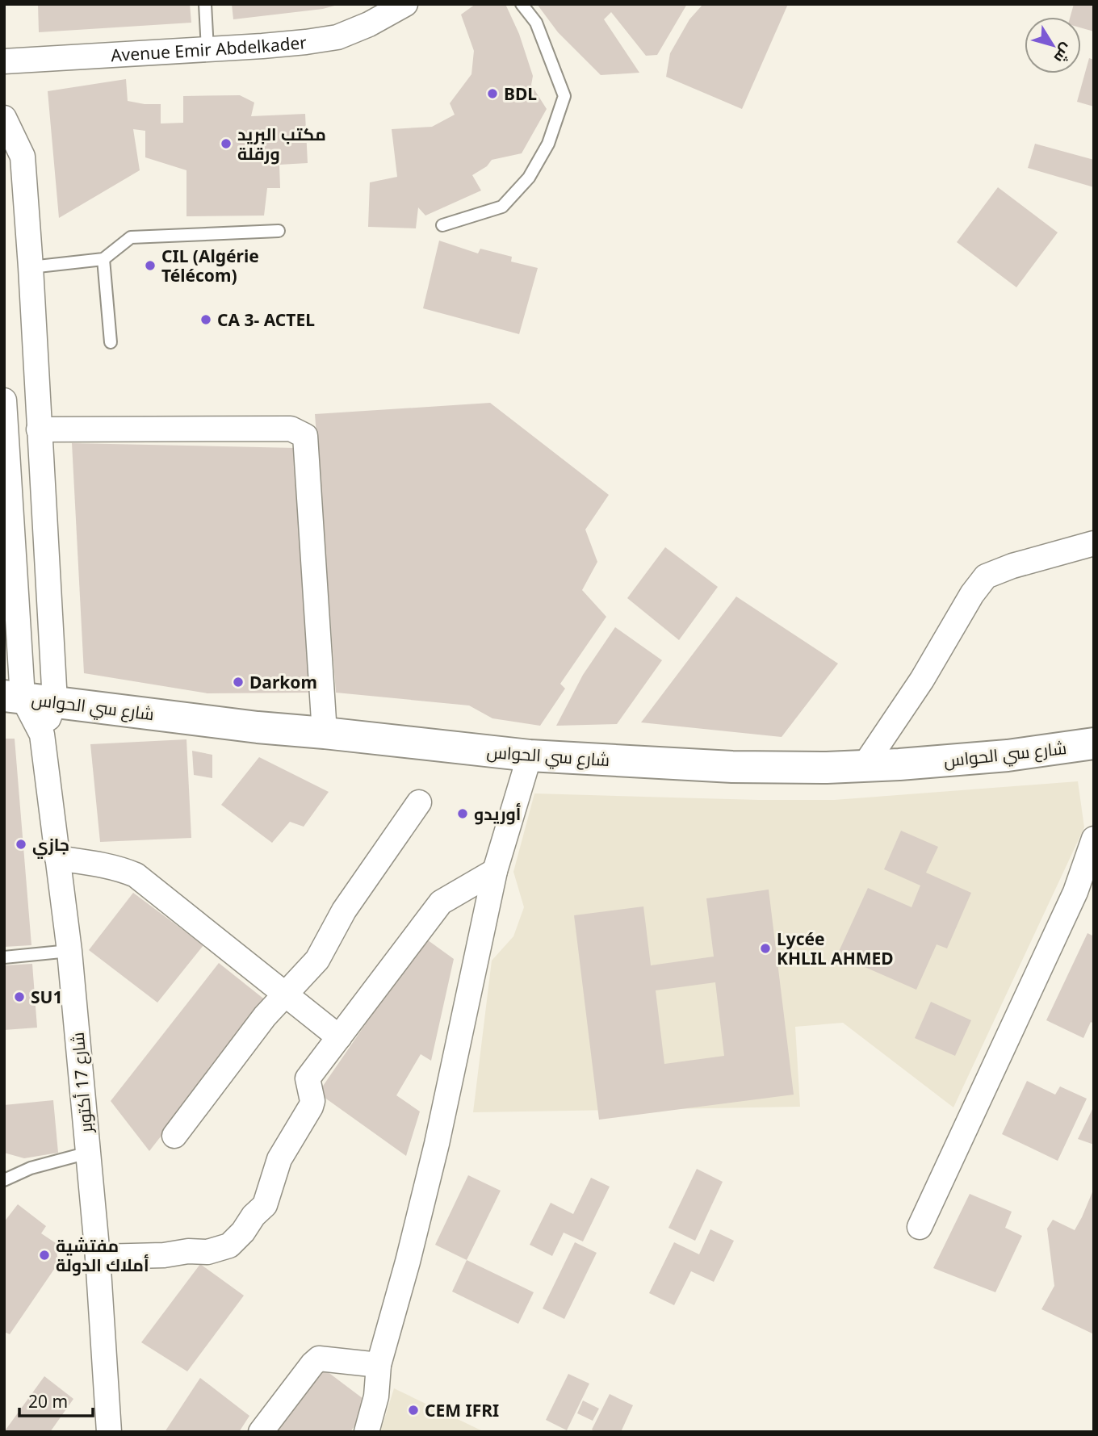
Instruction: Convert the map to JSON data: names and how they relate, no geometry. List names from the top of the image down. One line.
{"streets":{"street":["Avenue Emir Abdelkader","شارع سي الحواس","شارع 17 أكتوبر"]},"places":["BDL","مكتب البريد ورقلة","CIL (Algérie Télécom)","CA 3- ACTEL","Darkom","أوريدو","جازي","Lycée KHLIL AHMED","SU1","مفتشية أملاك الدولة","CEM IFRI"],"scale_bar":"20 m","north":"bottom right"}
